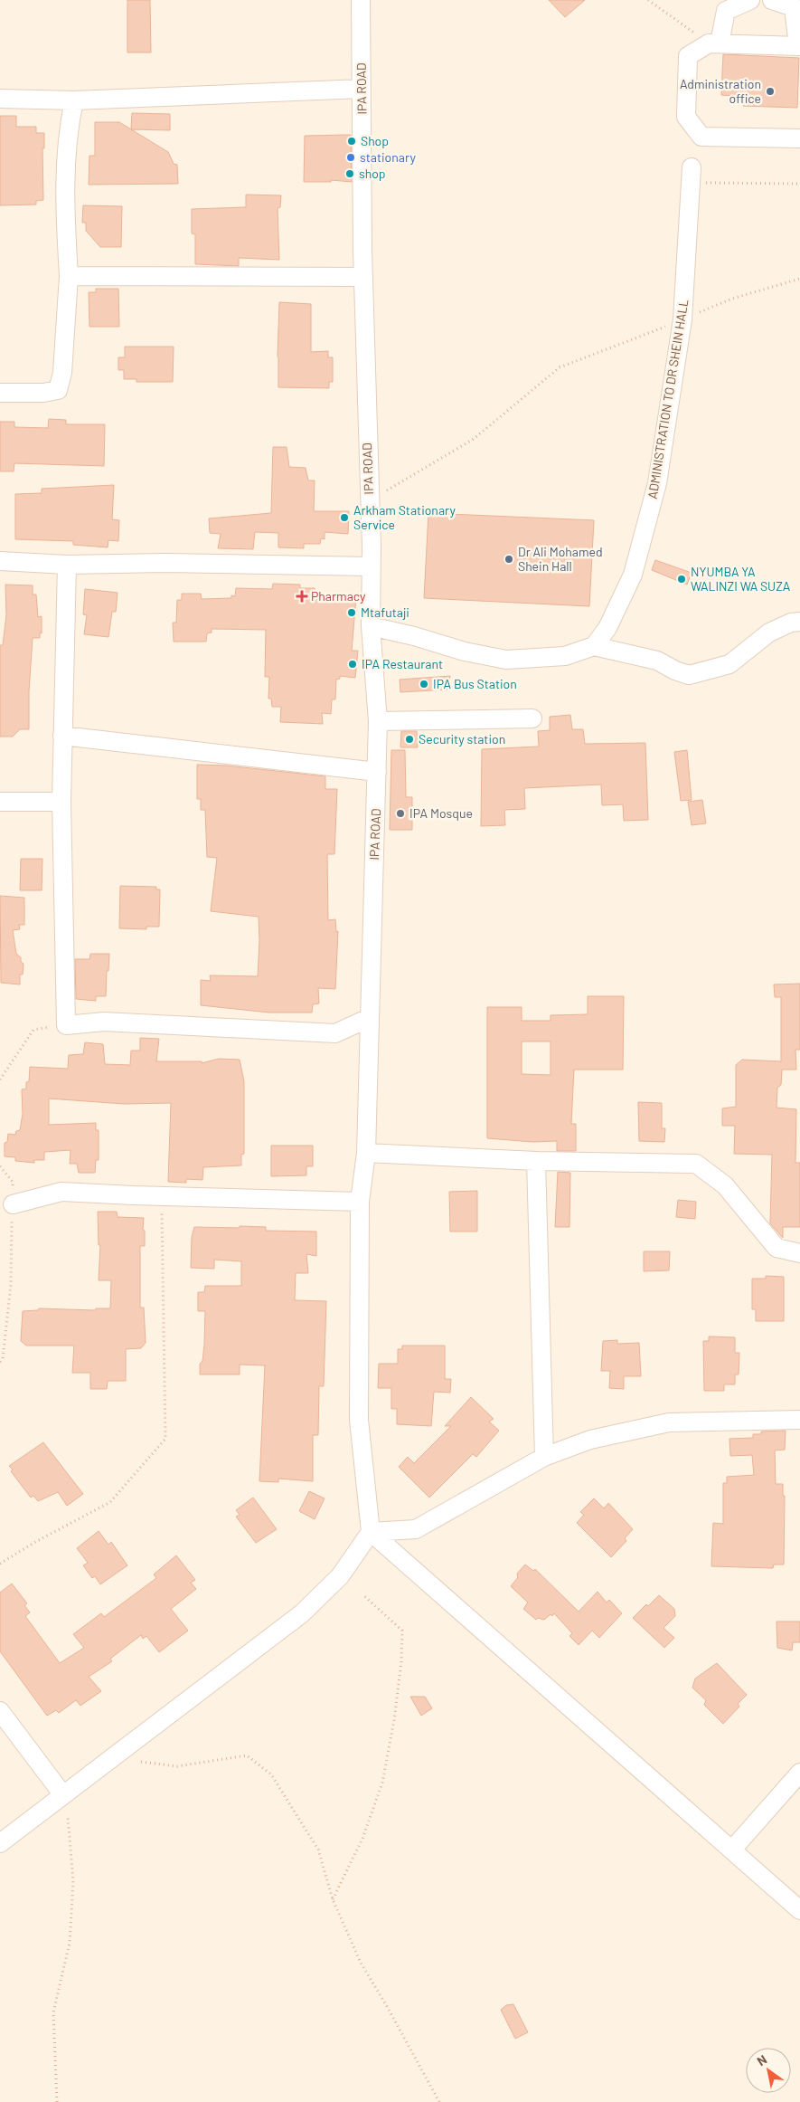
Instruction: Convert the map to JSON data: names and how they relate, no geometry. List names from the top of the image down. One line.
{"streets":{"street":["IPA ROAD","ADMINISTRATION TO DR SHEIN HALL"]},"places":{"other":["Administration office","Shop","stationary","shop","Arkham Stationary Service","Dr Ali Mohamed Shein Hall","NYUMBA YA WALINZI WA SUZA","Mtafutaji","IPA Restaurant","IPA Bus Station","Security station","IPA Mosque"],"health":["Pharmacy"]},"north":"top left"}
